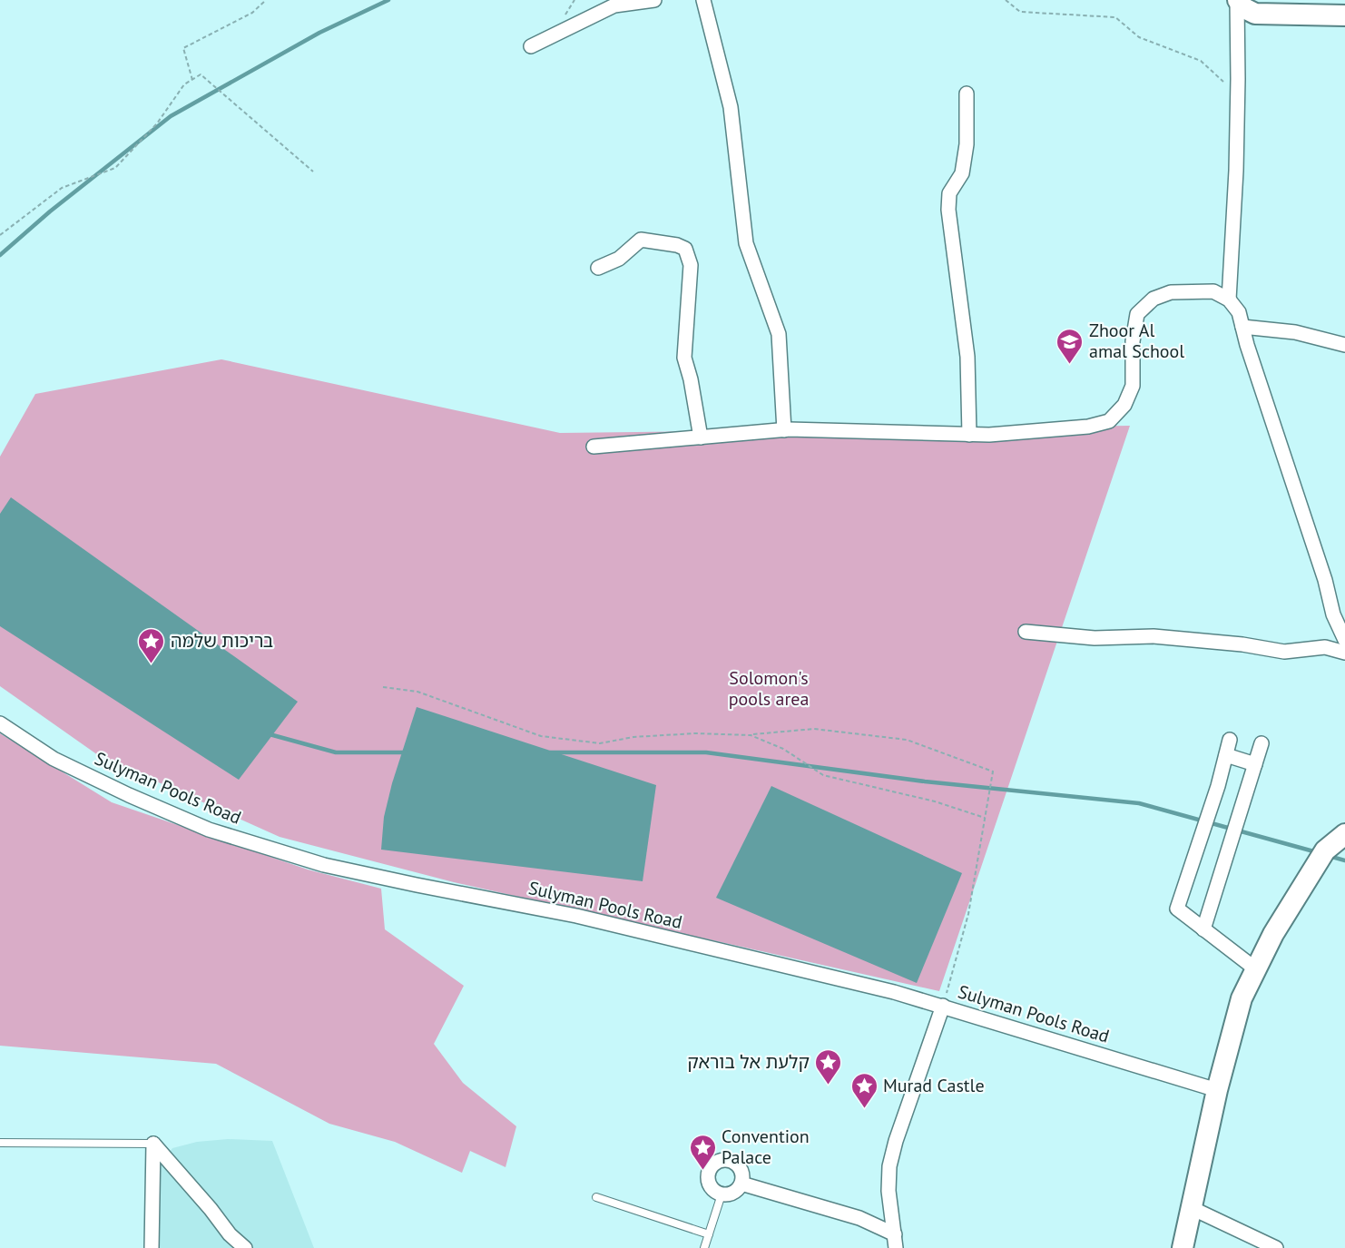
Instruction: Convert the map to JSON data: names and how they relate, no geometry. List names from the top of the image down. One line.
{"streets":{"street":["Sulyman Pools Road"]},"parks":["Solomon's pools area"],"places":{"school or university":["Zhoor Al amal School"],"place":["בריכות שלמה","קלעת אל בוראק","Murad Castle","Convention Palace"]}}
